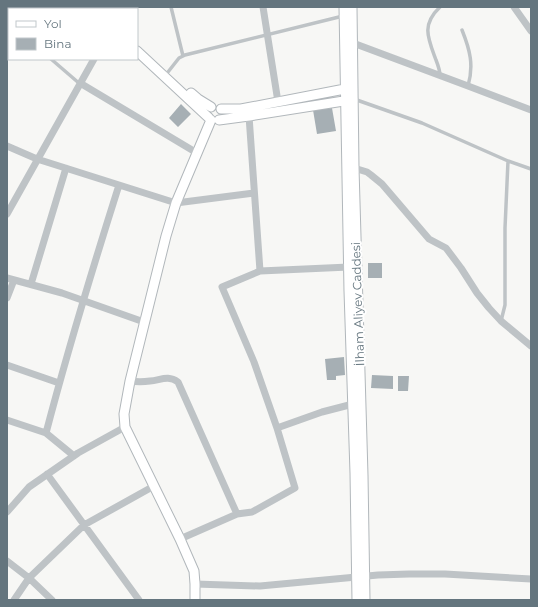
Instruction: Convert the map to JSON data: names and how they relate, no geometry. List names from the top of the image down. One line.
{"streets":{"main road":["İlham Aliyev Caddesi"]},"legend":["Yol","Bina"]}
